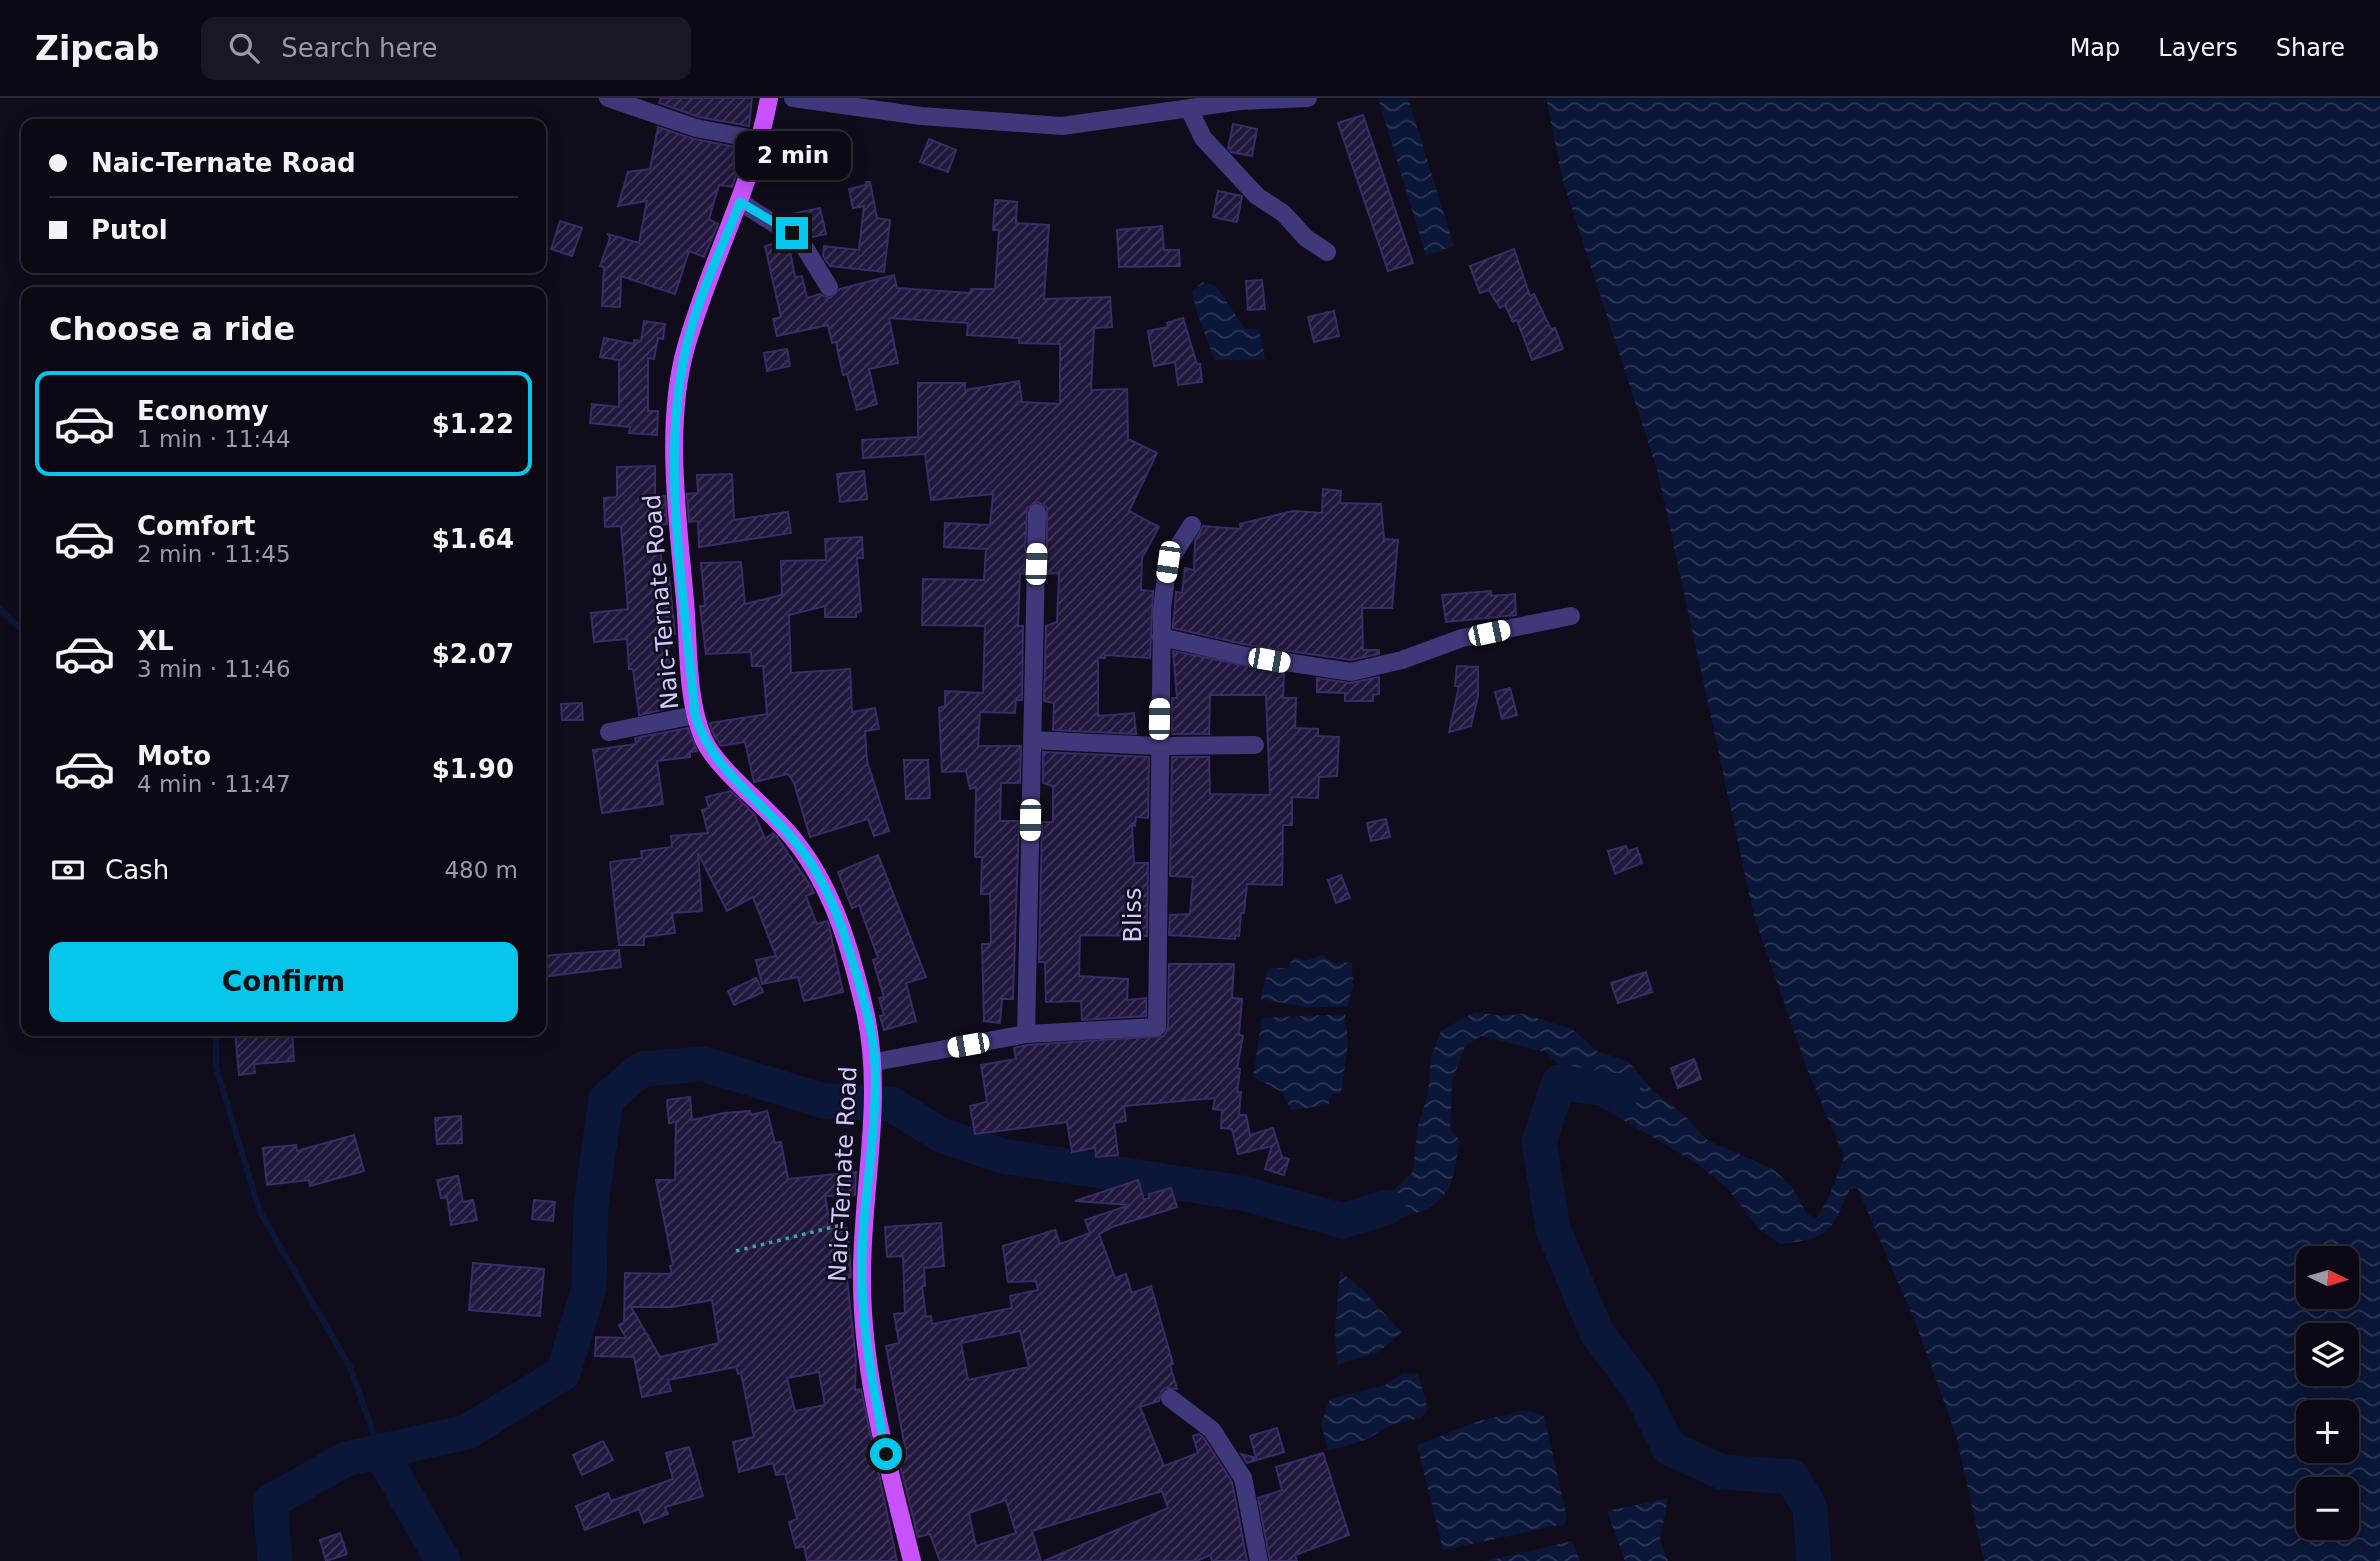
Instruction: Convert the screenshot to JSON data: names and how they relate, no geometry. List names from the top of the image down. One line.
{"streets":{"main road":["Naic-Ternate Road"],"street":["Bliss"]},"crossings":[["Naic-Ternate Road","Bliss"]],"north":"right","page":{"header":"Zipcab","search":"Search here","nav":["Map","Layers","Share"],"banner":["Naic-Ternate Road","Putol"],"bubble":"2 min","heading":"Choose a ride","list":[{"name":"Economy","note":"1 min · 11:44","value":"$1.22"},{"name":"Comfort","note":"2 min · 11:45","value":"$1.64"},{"name":"XL","note":"3 min · 11:46","value":"$2.07"},{"name":"Moto","note":"4 min · 11:47","value":"$1.90"}],"pay":["Cash","480 m"],"buttons":"Confirm","map_buttons":["+","−"]}}
